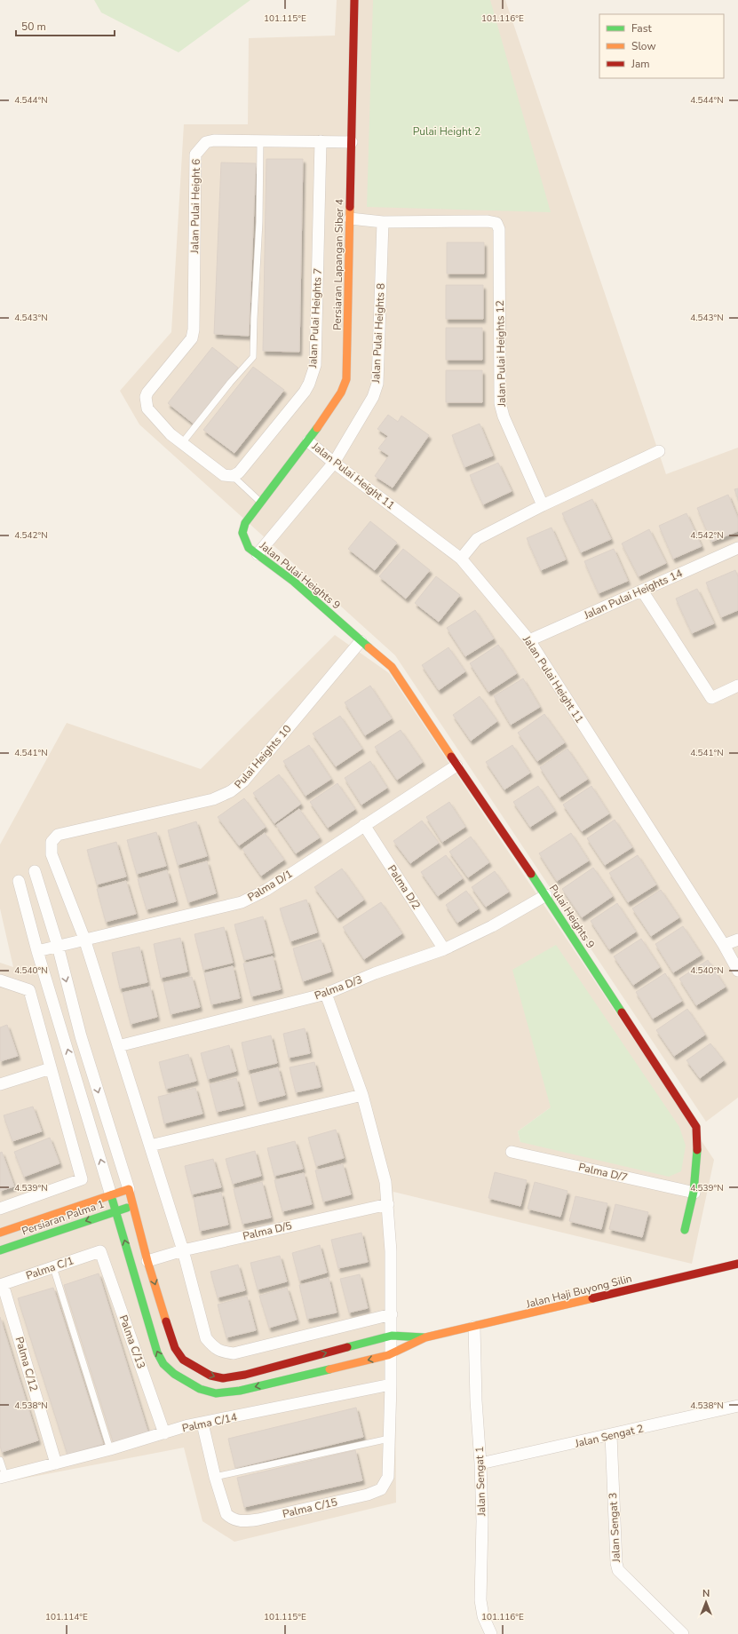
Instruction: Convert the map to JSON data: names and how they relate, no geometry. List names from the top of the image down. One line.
{"streets":{"street":["Jalan Pulai Height 6","Persiaran Lapangan Siber 4","Jalan Pulai Heights 7","Jalan Pulai Heights 8","Jalan Pulai Heights 12","Jalan Pulai Height 11","Jalan Pulai Heights 9","Jalan Pulai Heights 14","Pulai Heights 10","Palma D/1","Palma D/2","Pulai Heights 9","Palma D/3","Palma D/7","Persiaran Palma 1","Palma D/5","Palma C/1","Jalan Haji Buyong Silin","Palma C/13","Palma C/12","Palma C/14","Jalan Sengat 2","Jalan Sengat 1","Palma C/15","Jalan Sengat 3"]},"crossings":[["Jalan Pulai Height 6","Persiaran Lapangan Siber 4"],["Jalan Pulai Height 6","Jalan Pulai Heights 7"],["Persiaran Lapangan Siber 4","Jalan Pulai Height 11"],["Persiaran Lapangan Siber 4","Jalan Pulai Heights 9"],["Jalan Pulai Heights 8","Jalan Pulai Heights 12"],["Jalan Pulai Heights 8","Jalan Pulai Height 11"],["Jalan Pulai Heights 8","Jalan Pulai Heights 9"],["Jalan Pulai Height 11","Jalan Pulai Heights 14"],["Jalan Pulai Heights 9","Pulai Heights 10"],["Jalan Pulai Heights 9","Pulai Heights 9"],["Pulai Heights 10","Palma D/1"],["Pulai Heights 10","Pulai Heights 9"],["Palma D/1","Palma D/2"],["Palma D/1","Pulai Heights 9"],["Palma D/2","Palma D/3"],["Pulai Heights 9","Palma D/3"],["Pulai Heights 9","Palma D/7"],["Palma C/1","Palma C/13"],["Palma C/1","Palma C/12"],["Jalan Haji Buyong Silin","Jalan Sengat 1"],["Palma C/13","Palma C/14"],["Palma C/12","Palma C/14"],["Palma C/14","Palma C/15"],["Jalan Sengat 2","Jalan Sengat 1"],["Jalan Sengat 2","Jalan Sengat 3"]],"parks":["Pulai Height 2"],"legend":["Fast","Slow","Jam"],"scale_bar":"50 m","north":"top","coordinates":["101.115°E","101.116°E","4.544°N","4.543°N","4.542°N","4.541°N","4.540°N","4.539°N","4.538°N","101.114°E"]}
